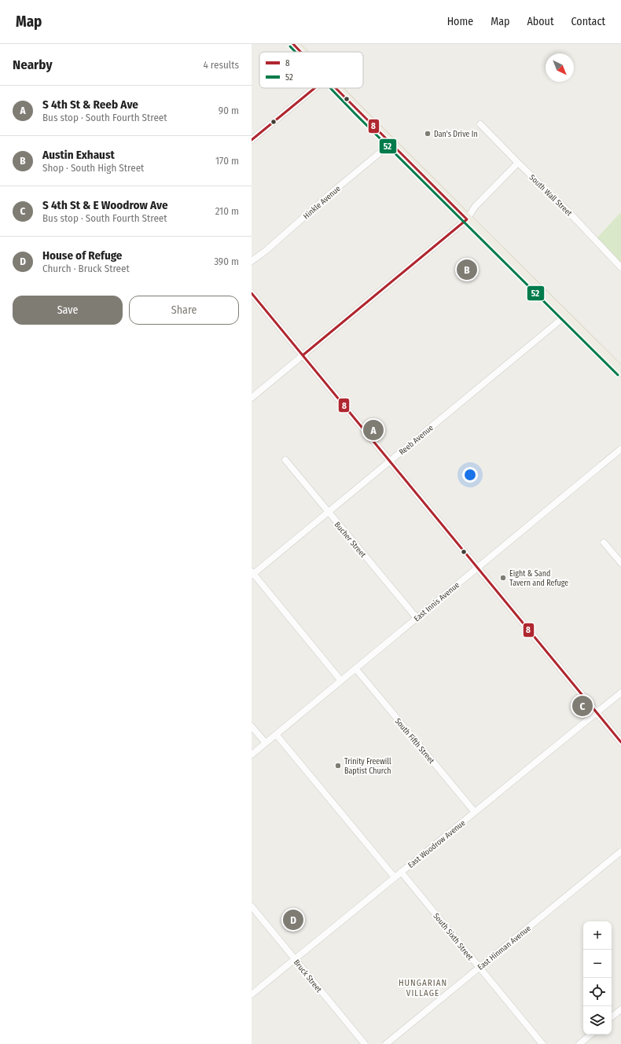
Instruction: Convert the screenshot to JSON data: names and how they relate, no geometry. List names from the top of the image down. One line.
{"streets":{"street":["South Wall Street","Hinkle Avenue","Reeb Avenue","Bucher Street","East Innis Avenue","South Fifth Street","East Woodrow Avenue","South Sixth Street","East Hinman Avenue","Bruck Street"]},"crossings":[["Reeb Avenue","Bucher Street"],["Bucher Street","East Innis Avenue"],["East Innis Avenue","South Fifth Street"],["South Fifth Street","East Woodrow Avenue"],["East Woodrow Avenue","South Sixth Street"],["East Woodrow Avenue","Bruck Street"],["South Sixth Street","East Hinman Avenue"]],"districts":["HUNGARIAN VILLAGE"],"places":["Dan's Drive In","Eight & Sand Tavern and Refuge","Trinity Freewill Baptist Church"],"lines":["transit line 8","transit line 52"],"legend":["8","52"],"north":"bottom right","page":{"header":"Map","nav":["Home","Map","About","Contact"],"heading":["Nearby","4 results"],"list":[{"mark":"A","name":"S 4th St & Reeb Ave","note":"Bus stop · South Fourth Street","value":"90 m"},{"mark":"B","name":"Austin Exhaust","note":"Shop · South High Street","value":"170 m"},{"mark":"C","name":"S 4th St & E Woodrow Ave","note":"Bus stop · South Fourth Street","value":"210 m"},{"mark":"D","name":"House of Refuge","note":"Church · Bruck Street","value":"390 m"}],"pins":["B","A","C","D"],"buttons":["Save","Share"],"map_buttons":["+","−"]}}
